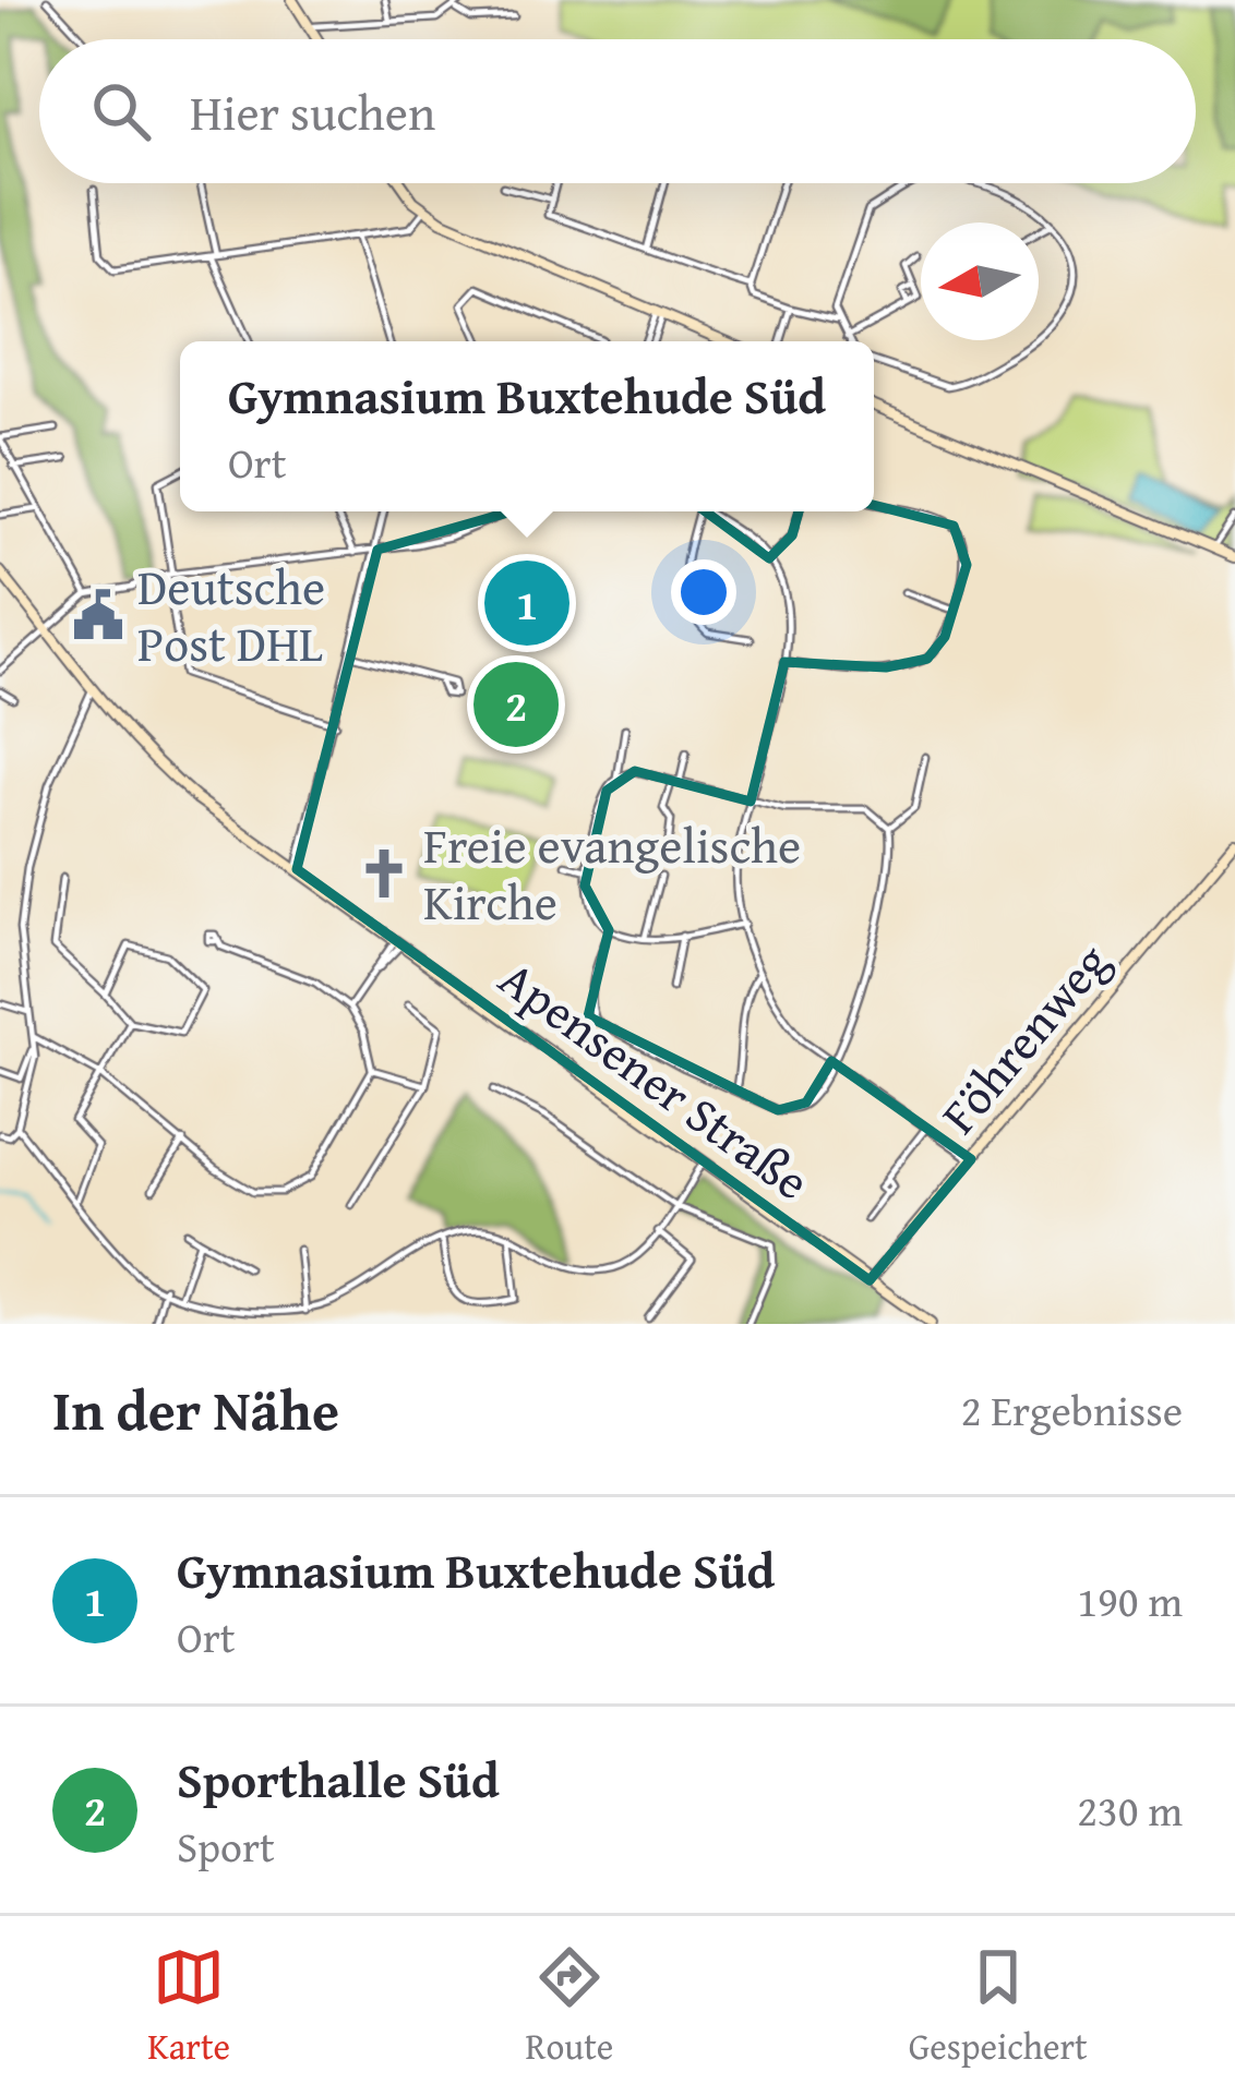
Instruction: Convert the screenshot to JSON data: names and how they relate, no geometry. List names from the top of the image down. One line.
{"streets":{"street":["Föhrenweg","Apensener Straße"]},"crossings":[["Föhrenweg","Apensener Straße"]],"places":{"public building":["Deutsche Post DHL"],"church":["Freie evangelische Kirche"]},"north":"left","page":{"search":"Hier suchen","popup":["Gymnasium Buxtehude Süd","Ort"],"pins":["1","2"],"heading":["In der Nähe","2 Ergebnisse"],"list":[{"mark":"1","name":"Gymnasium Buxtehude Süd","note":"Ort","value":"190 m"},{"mark":"2","name":"Sporthalle Süd","note":"Sport","value":"230 m"}],"nav":["Karte","Route","Gespeichert"]}}
